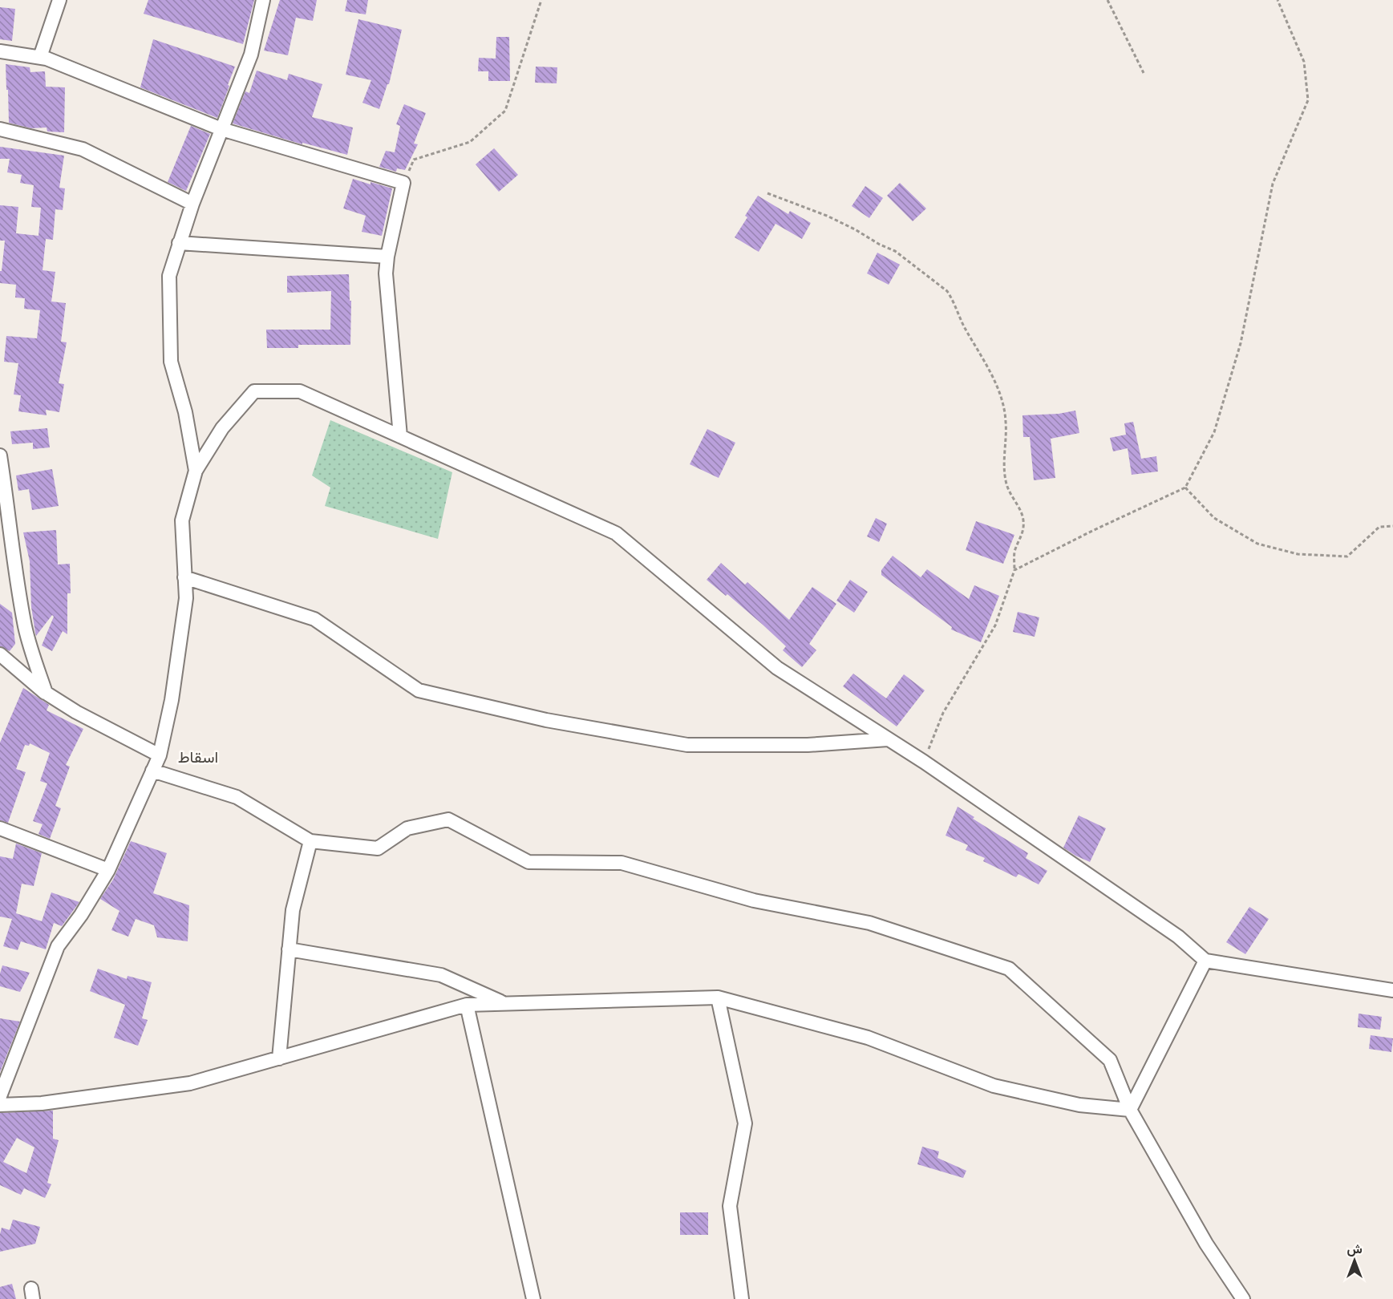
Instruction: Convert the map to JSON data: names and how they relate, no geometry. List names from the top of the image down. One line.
{"districts":["اسقاط"],"north":"top"}
